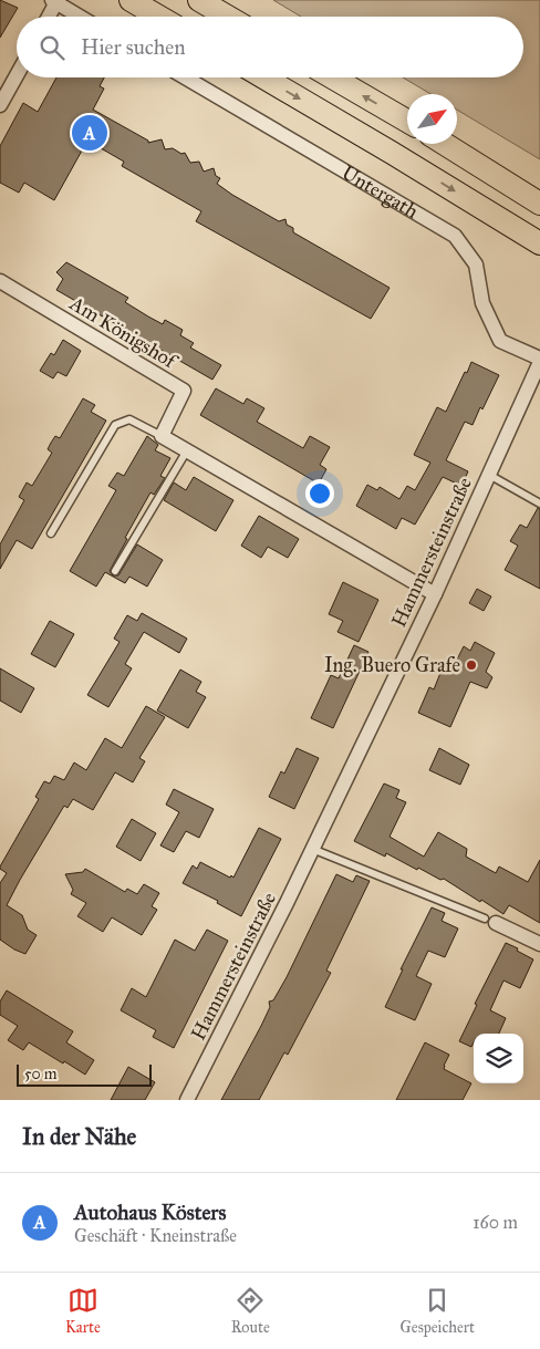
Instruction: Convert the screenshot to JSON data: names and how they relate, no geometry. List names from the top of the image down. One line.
{"streets":{"main road":["Untergath"],"street":["Am Königshof","Hammersteinstraße"]},"crossings":[["Untergath","Hammersteinstraße"]],"places":["Ing. Buero Grafe"],"scale_bar":"50 m","north":"top right","page":{"search":"Hier suchen","pins":"A","scale":"50 m","heading":"In der Nähe","list":[{"mark":"A","name":"Autohaus Kösters","note":"Geschäft · Kneinstraße","value":"160 m"}],"nav":["Karte","Route","Gespeichert"]}}
